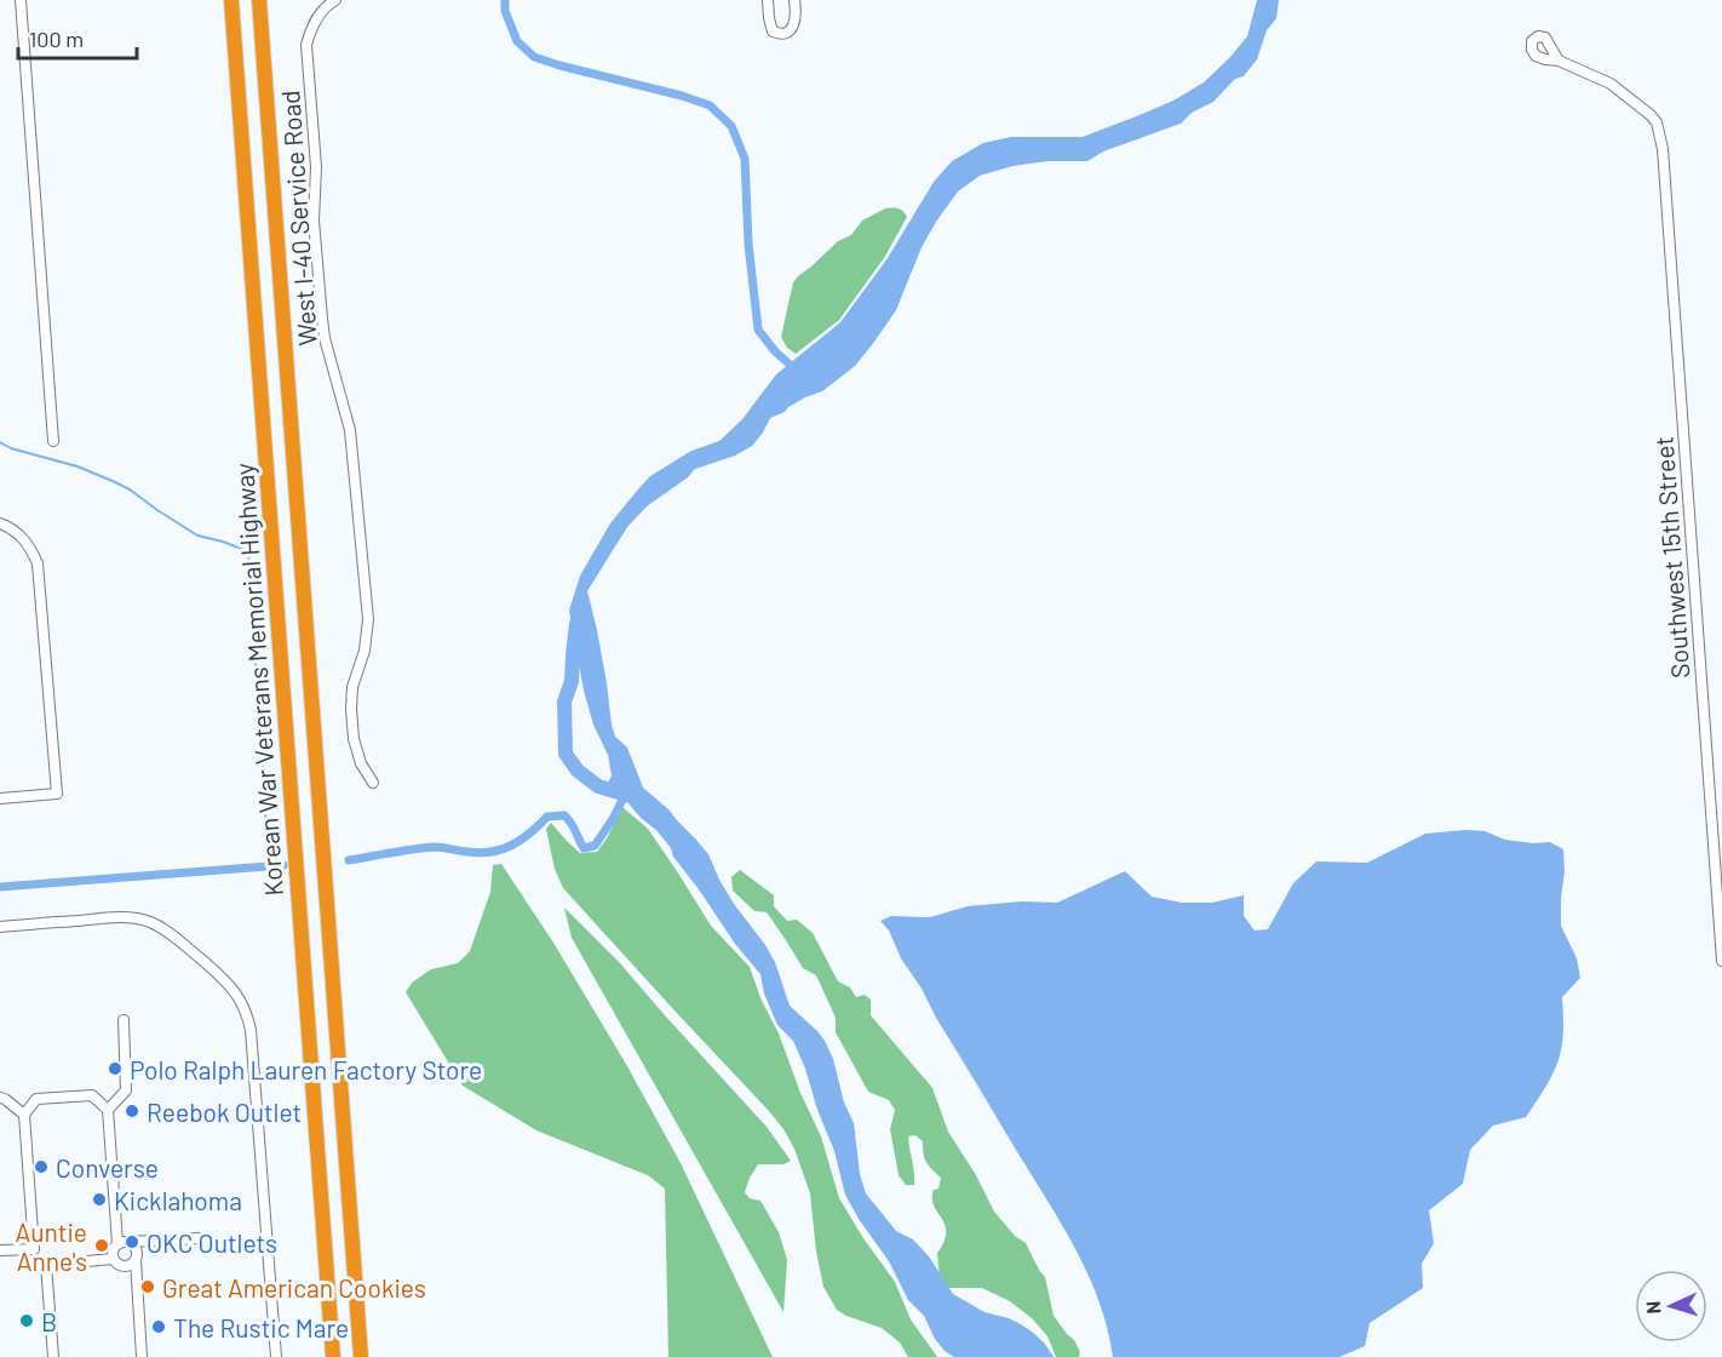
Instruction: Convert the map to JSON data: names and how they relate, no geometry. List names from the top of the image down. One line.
{"streets":{"highway":["Korean War Veterans Memorial Highway"],"street":["West I-40 Service Road","Southwest 15th Street"]},"places":["Polo Ralph Lauren Factory Store","Reebok Outlet","Converse","Kicklahoma","OKC Outlets","Auntie Anne's","Great American Cookies","B","The Rustic Mare"],"scale_bar":"100 m","north":"left"}
